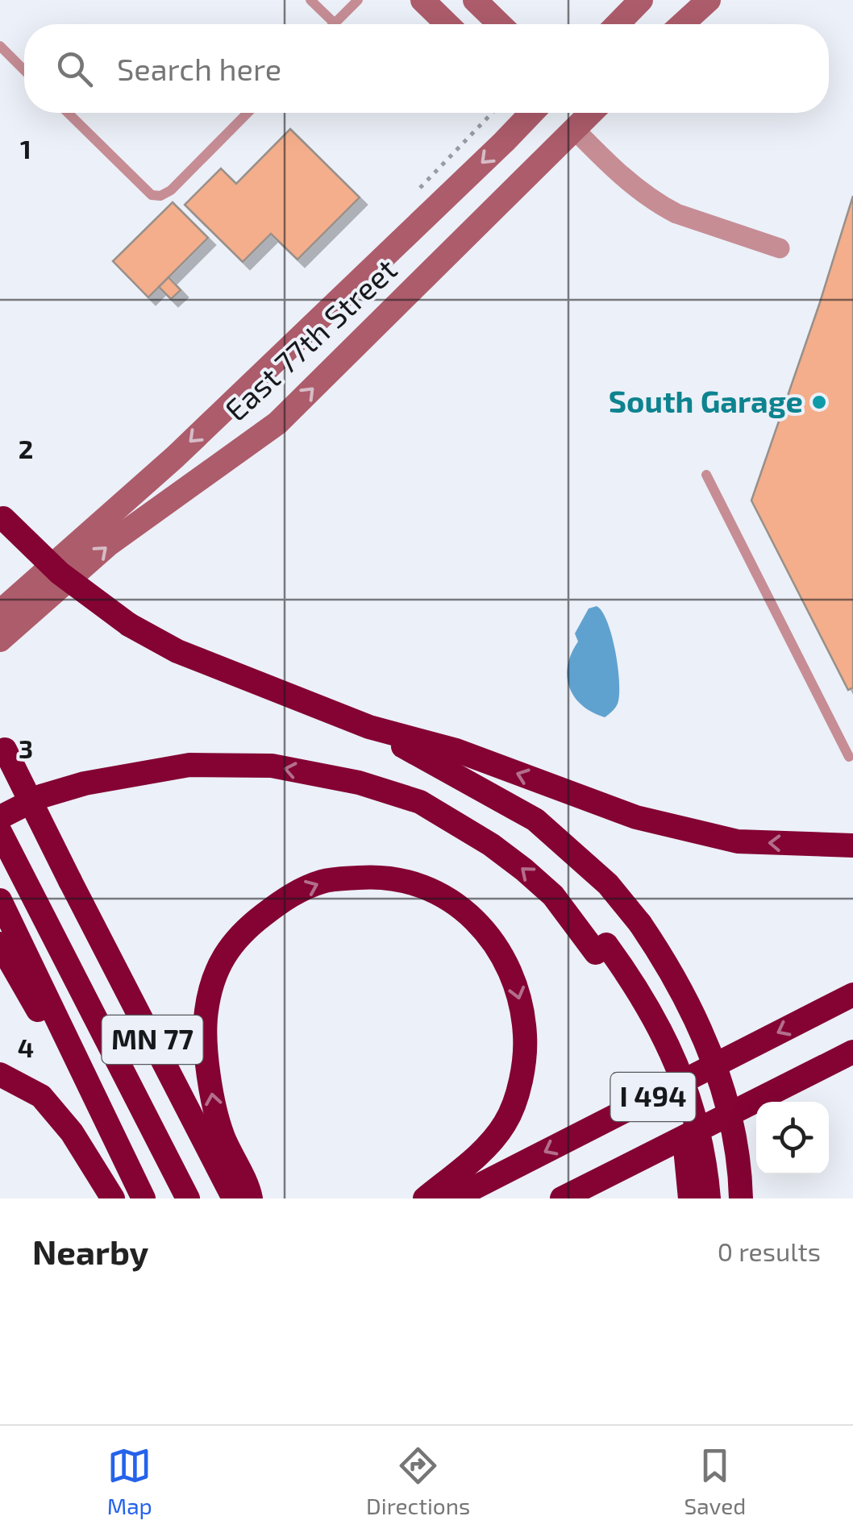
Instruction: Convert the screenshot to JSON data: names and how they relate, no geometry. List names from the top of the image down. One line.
{"streets":{"highway":["MN 77","I 494"],"street":["East 77th Street"]},"places":["South Garage"],"page":{"search":"Search here","heading":["Nearby","0 results"],"nav":["Map","Directions","Saved"]},"grid":{"rows":["1","2","3","4"]}}
